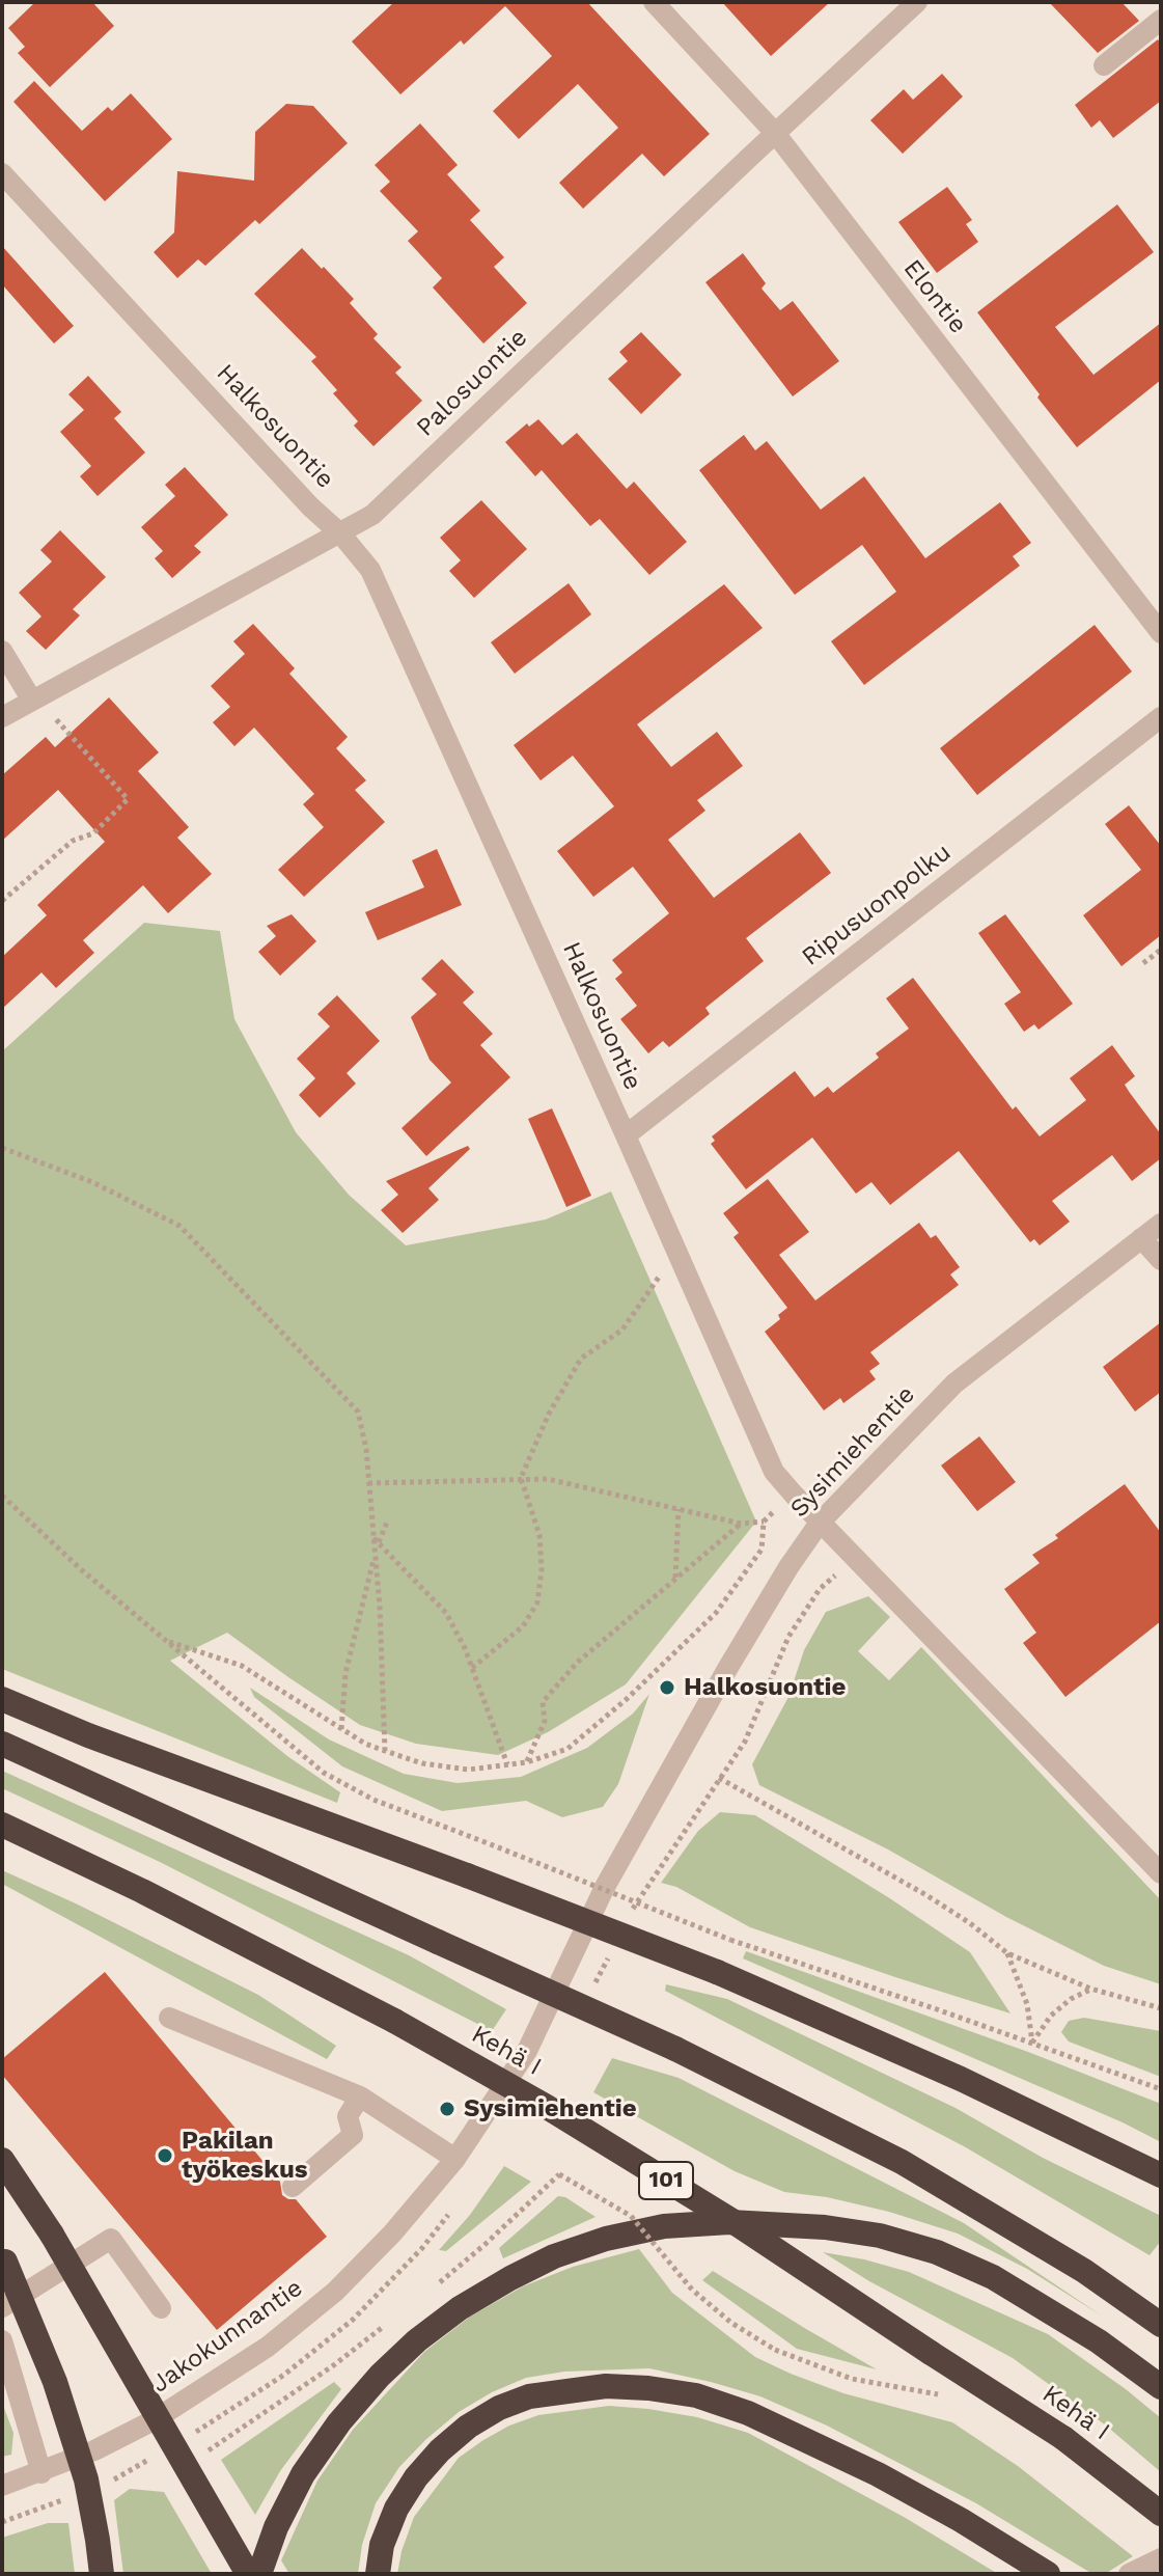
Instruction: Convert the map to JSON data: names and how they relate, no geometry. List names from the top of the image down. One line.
{"streets":{"highway":["Kehä I","101"],"street":["Elontie","Palosuontie","Halkosuontie","Ripusuonpolku","Sysimiehentie","Jakokunnantie"]},"crossings":[["Elontie","Palosuontie"],["Palosuontie","Halkosuontie"],["Halkosuontie","Ripusuonpolku"],["Halkosuontie","Sysimiehentie"],["Sysimiehentie","Jakokunnantie"]],"places":["Halkosuontie","Sysimiehentie","Pakilan työkeskus"]}
